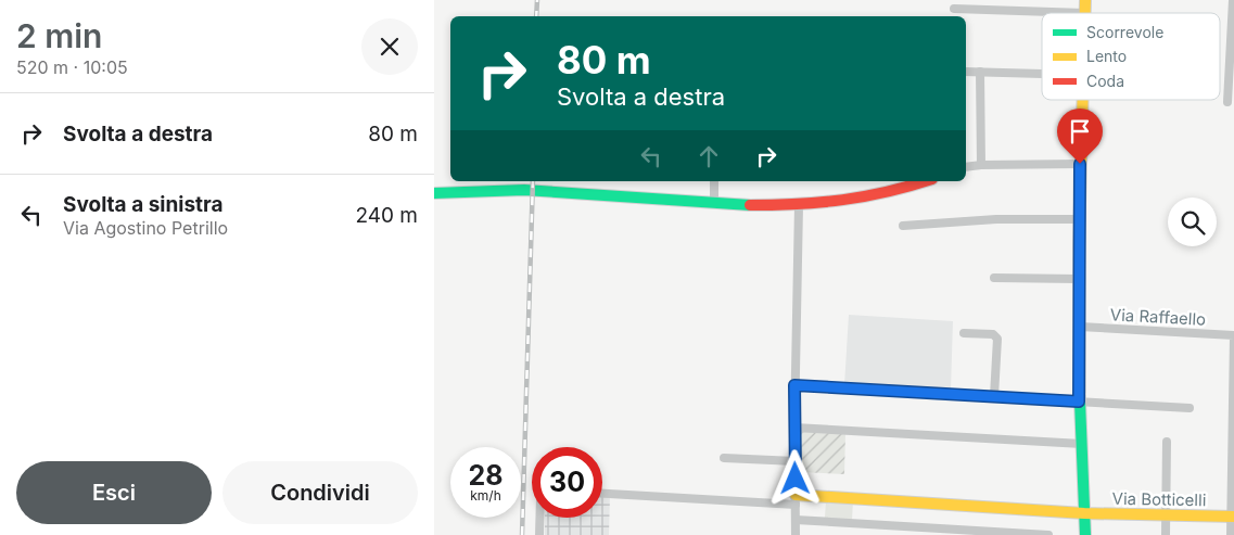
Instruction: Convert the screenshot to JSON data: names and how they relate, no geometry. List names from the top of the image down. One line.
{"streets":{"street":["Via Raffaello","Via Botticelli"]},"legend":["Scorrevole","Lento","Coda"],"page":{"heading":["2 min","520 m · 10:05"],"turn":["80 m","Svolta a destra"],"list":[{"name":"Svolta a destra","value":"80 m"},{"name":"Svolta a sinistra","note":"Via Agostino Petrillo","value":"240 m"}],"speed":"28 km/h","limit":"30","buttons":["Esci","Condividi"]}}
